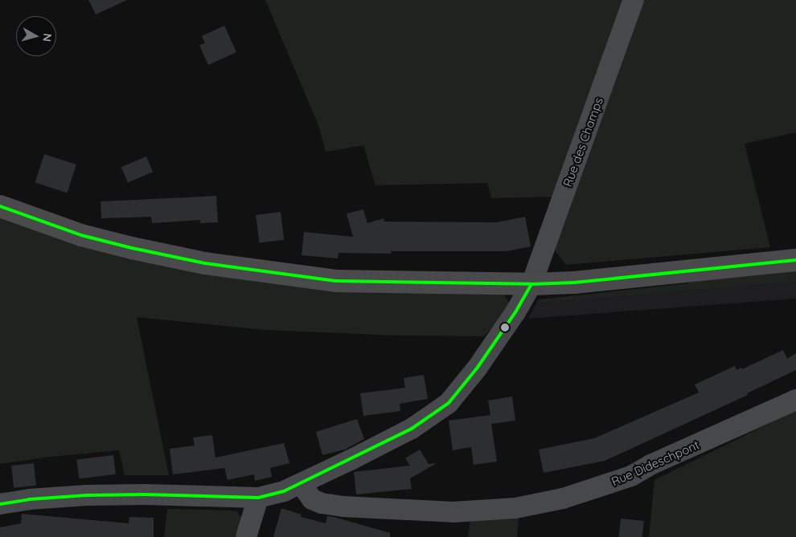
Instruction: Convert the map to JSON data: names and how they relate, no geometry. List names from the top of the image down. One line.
{"streets":{"street":["Rue des Champs","Rue Dideschpont"]},"crossings":[["Rue des Champs","Rue Dideschpont"]],"north":"right"}
